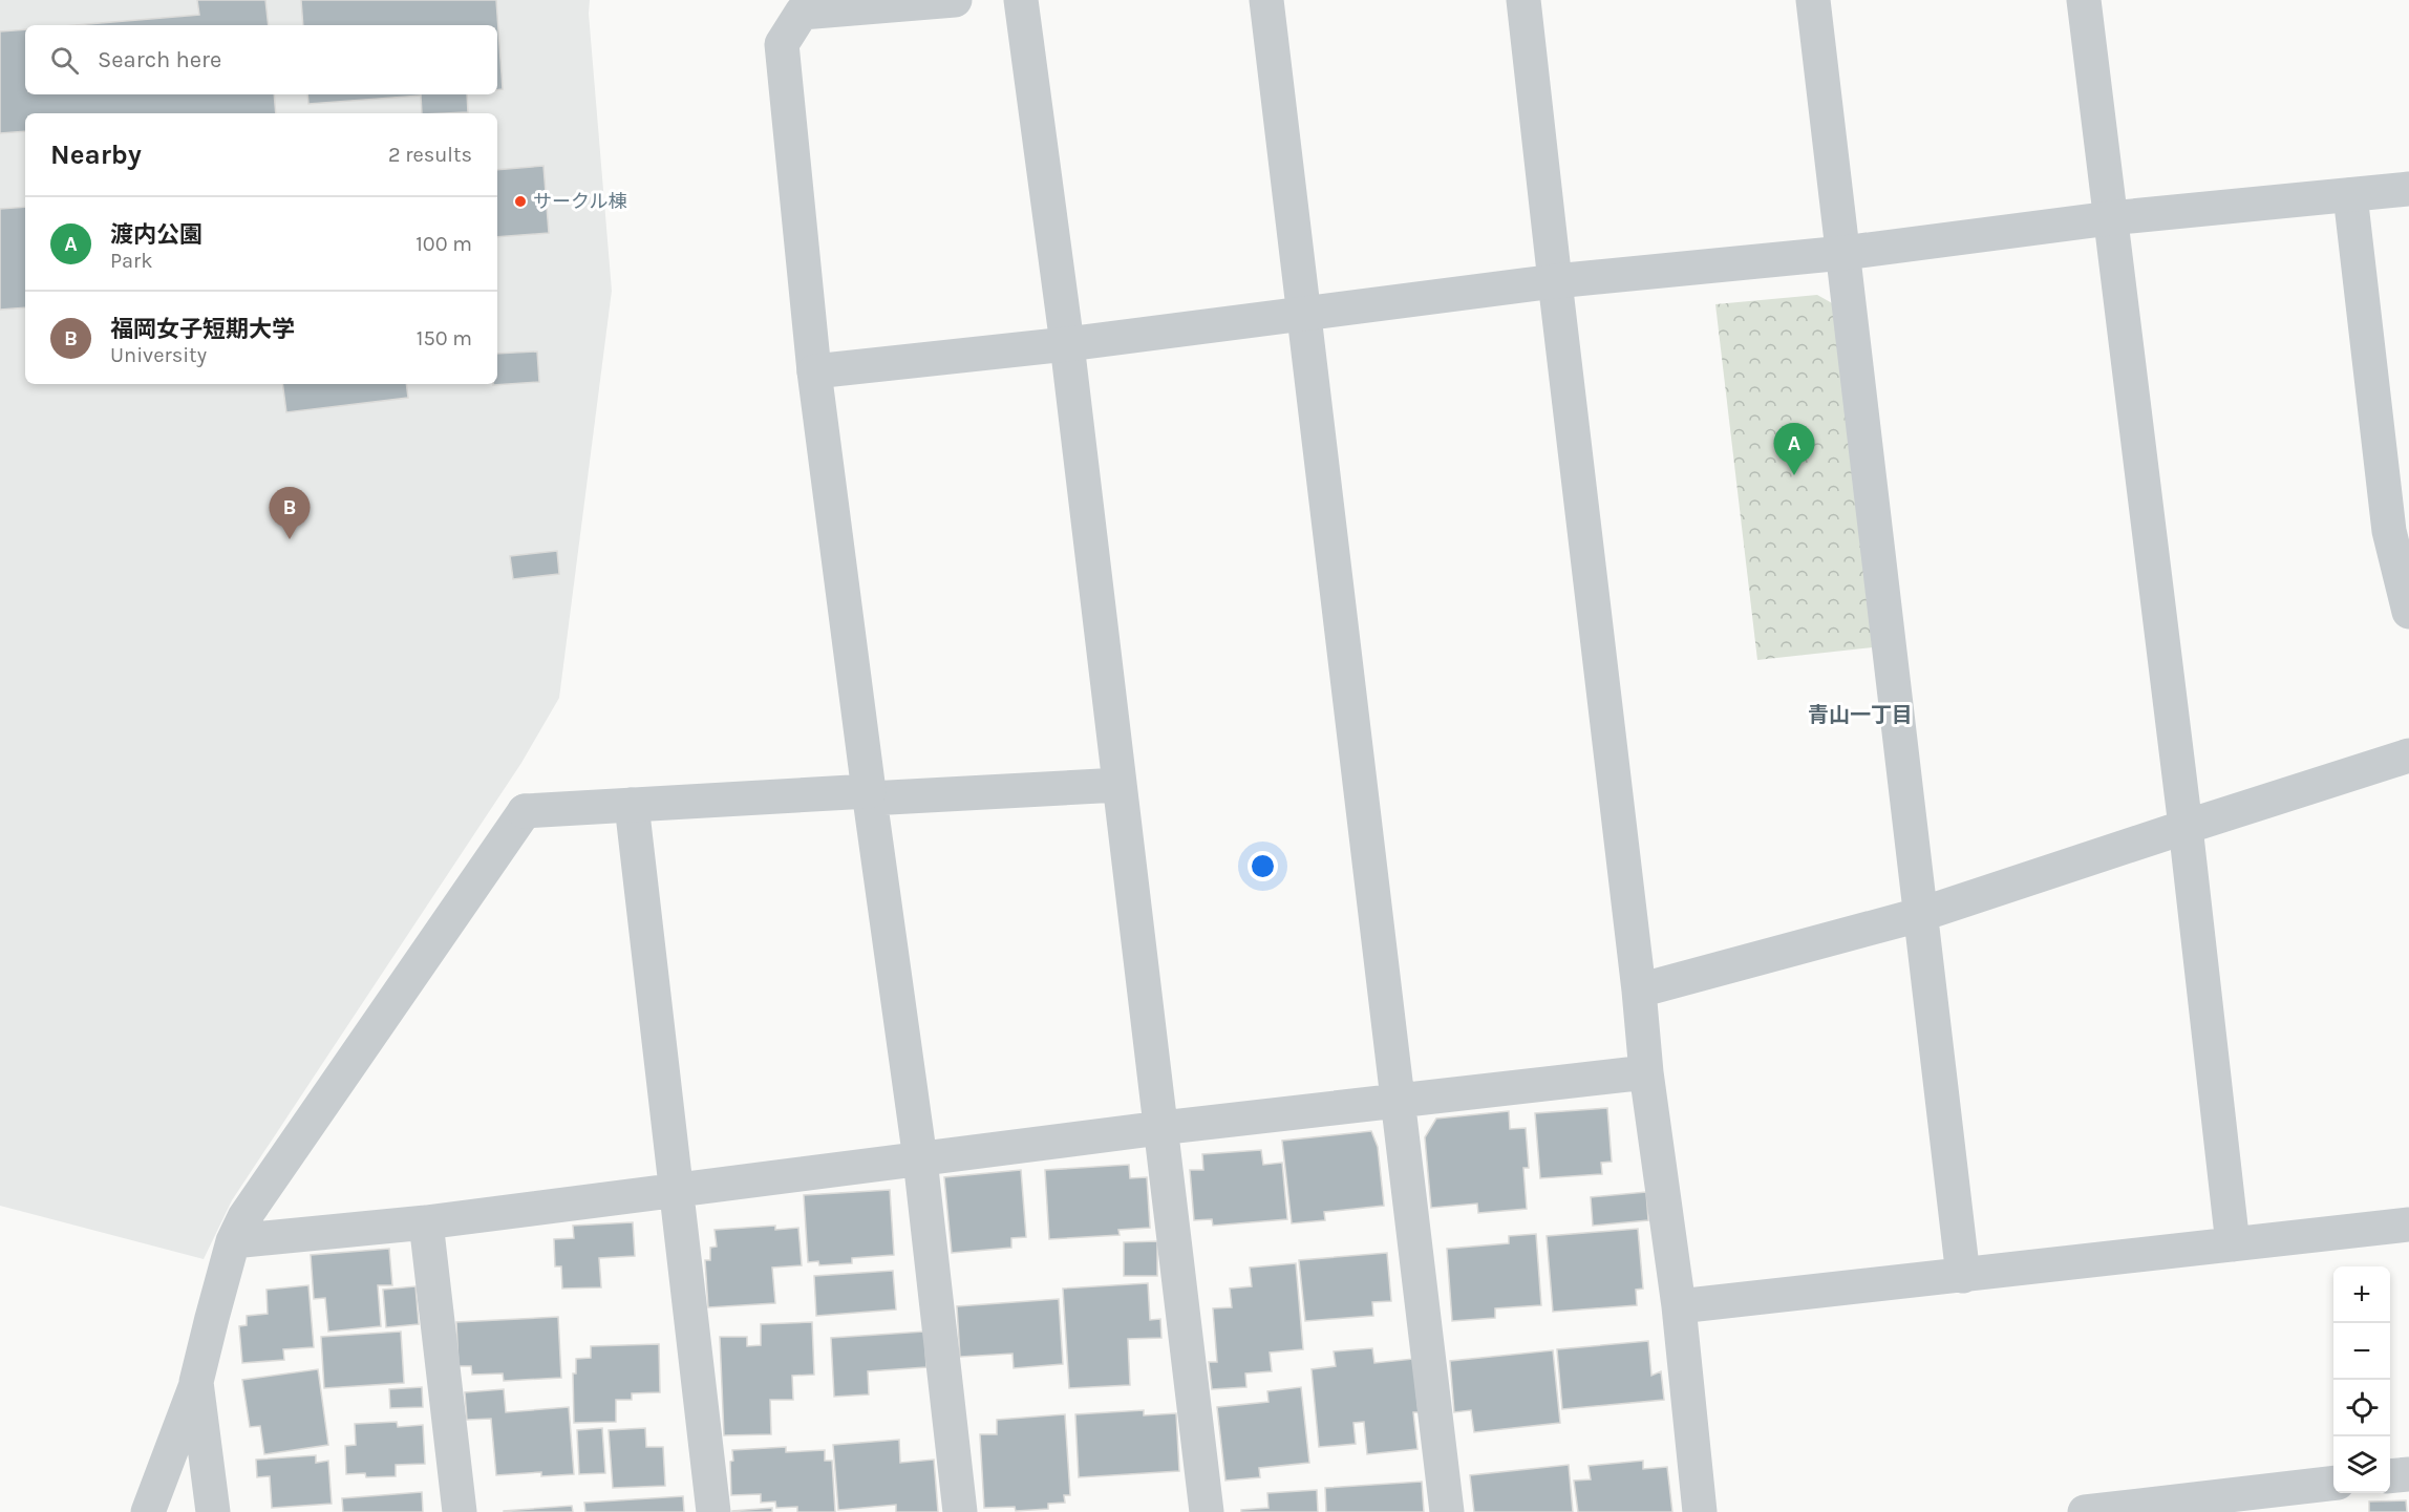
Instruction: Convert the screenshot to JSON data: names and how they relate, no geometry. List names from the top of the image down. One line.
{"districts":["青山一丁目"],"places":["サークル棟"],"page":{"search":"Search here","heading":["Nearby","2 results"],"list":[{"mark":"A","name":"渡内公園","note":"Park","value":"100 m"},{"mark":"B","name":"福岡女子短期大学","note":"University","value":"150 m"}],"pins":["A","B"],"map_buttons":["+","−"]}}
